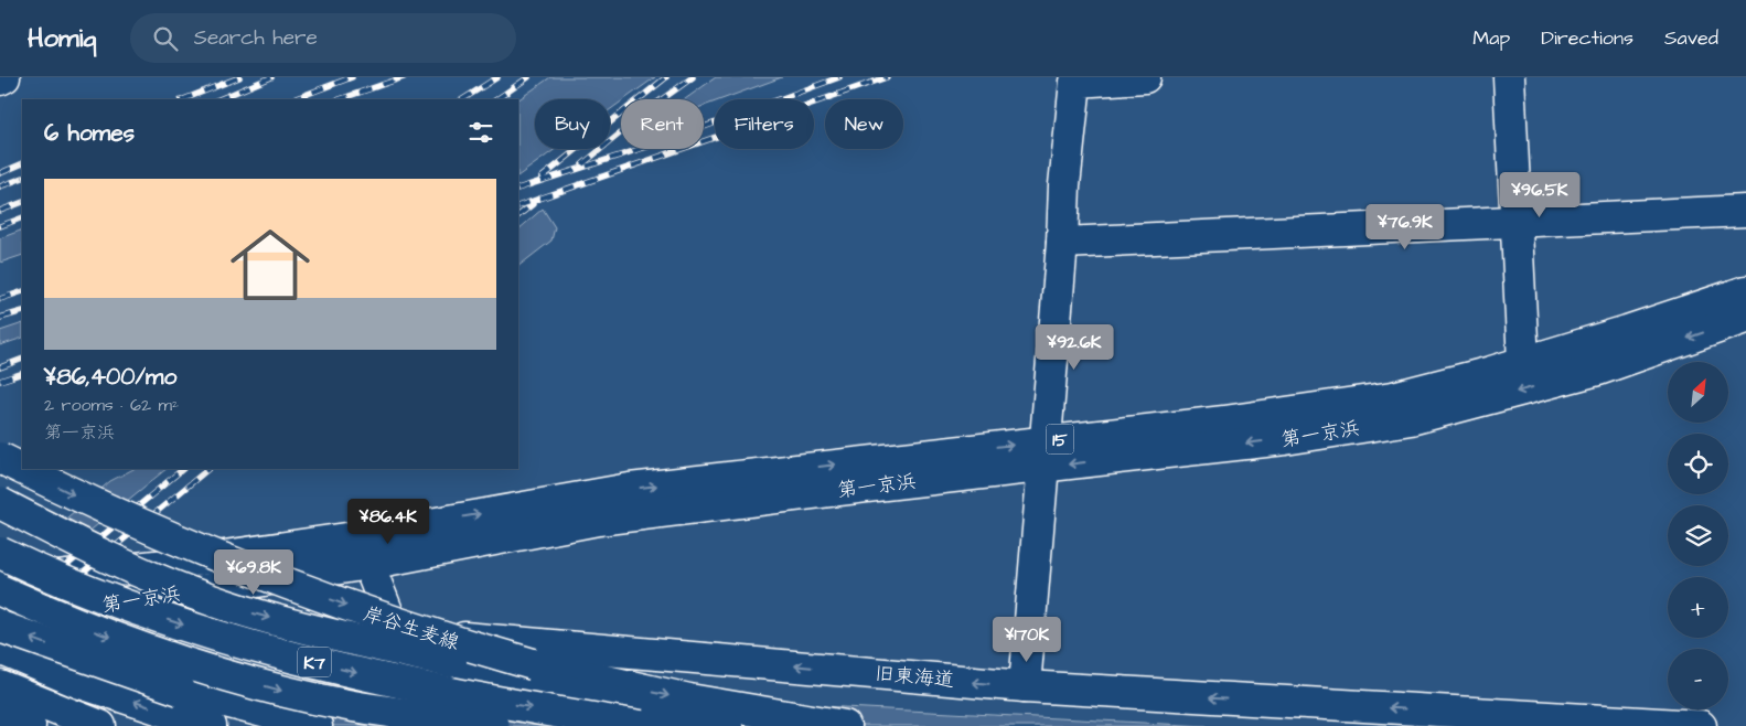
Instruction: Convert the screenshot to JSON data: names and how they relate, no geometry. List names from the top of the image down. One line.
{"streets":{"main road":["第一京浜","15","岸谷生麦線","K7","旧東海道"]},"crossings":[["第一京浜","旧東海道"]],"north":"top right","page":{"header":"Homiq","search":"Search here","nav":["Map","Directions","Saved"],"chip":["Buy","Rent","Filters","New"],"heading":"6 homes","list":[{"name":"¥86,400/mo","note":"2 rooms · 62 m² · 第一京浜"}],"price":["¥96.5K","¥76.9K","¥92.6K","¥86.4K","¥69.8K","¥170K"],"map_buttons":["+","−"]}}
